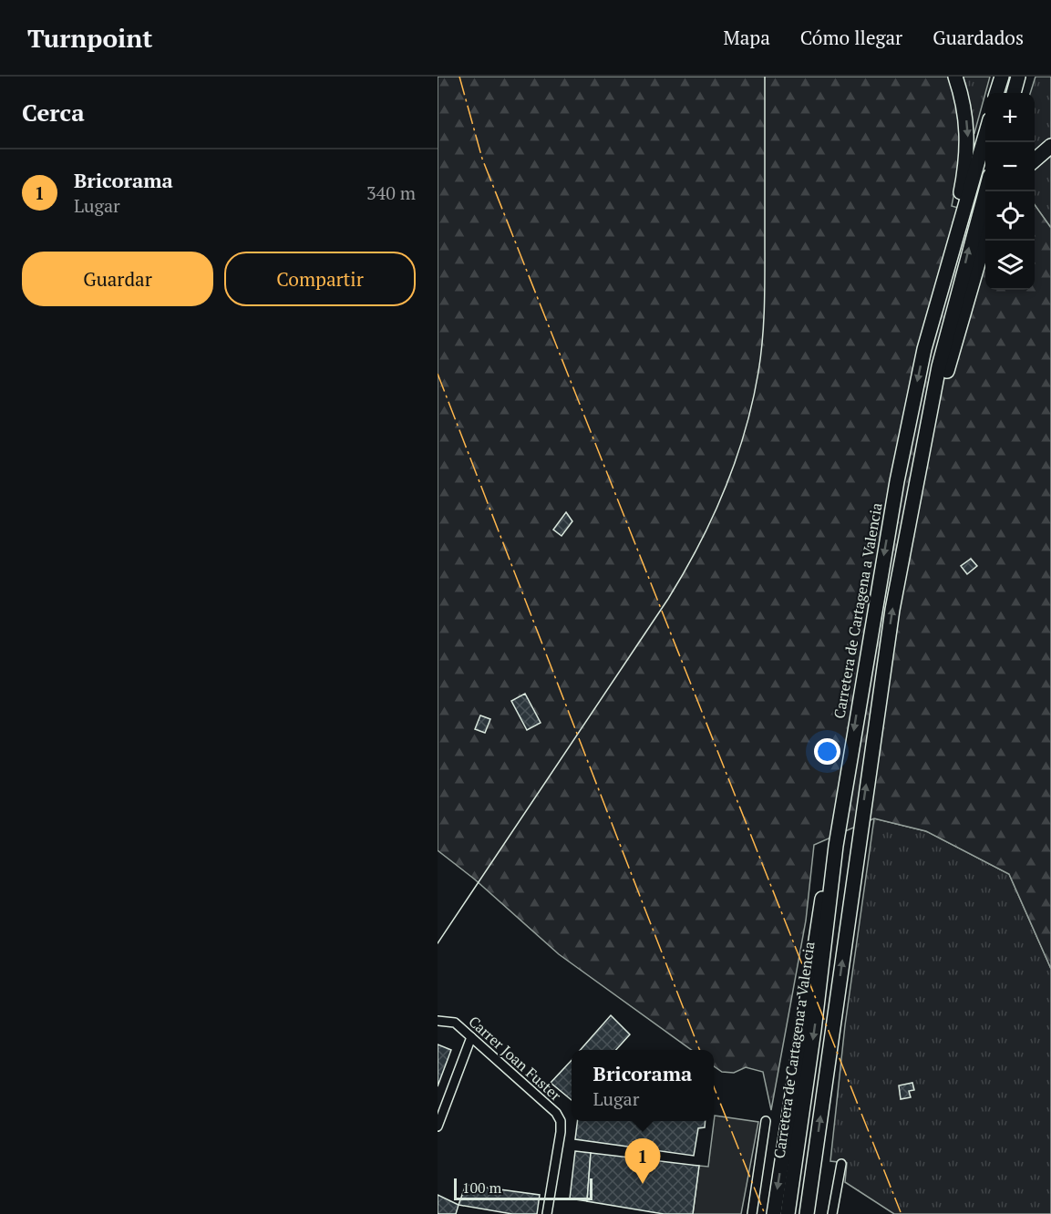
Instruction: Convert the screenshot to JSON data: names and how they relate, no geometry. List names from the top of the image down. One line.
{"streets":{"highway":["Carretera de Cartagena a Valencia"],"street":["Carrer Joan Fuster"]},"scale_bar":"100 m","page":{"header":"Turnpoint","nav":["Mapa","Cómo llegar","Guardados"],"heading":"Cerca","map_buttons":["+","−"],"list":[{"mark":"1","name":"Bricorama","note":"Lugar","value":"340 m"}],"buttons":["Guardar","Compartir"],"popup":["Bricorama","Lugar"],"pins":"1","scale":"100 m"}}
